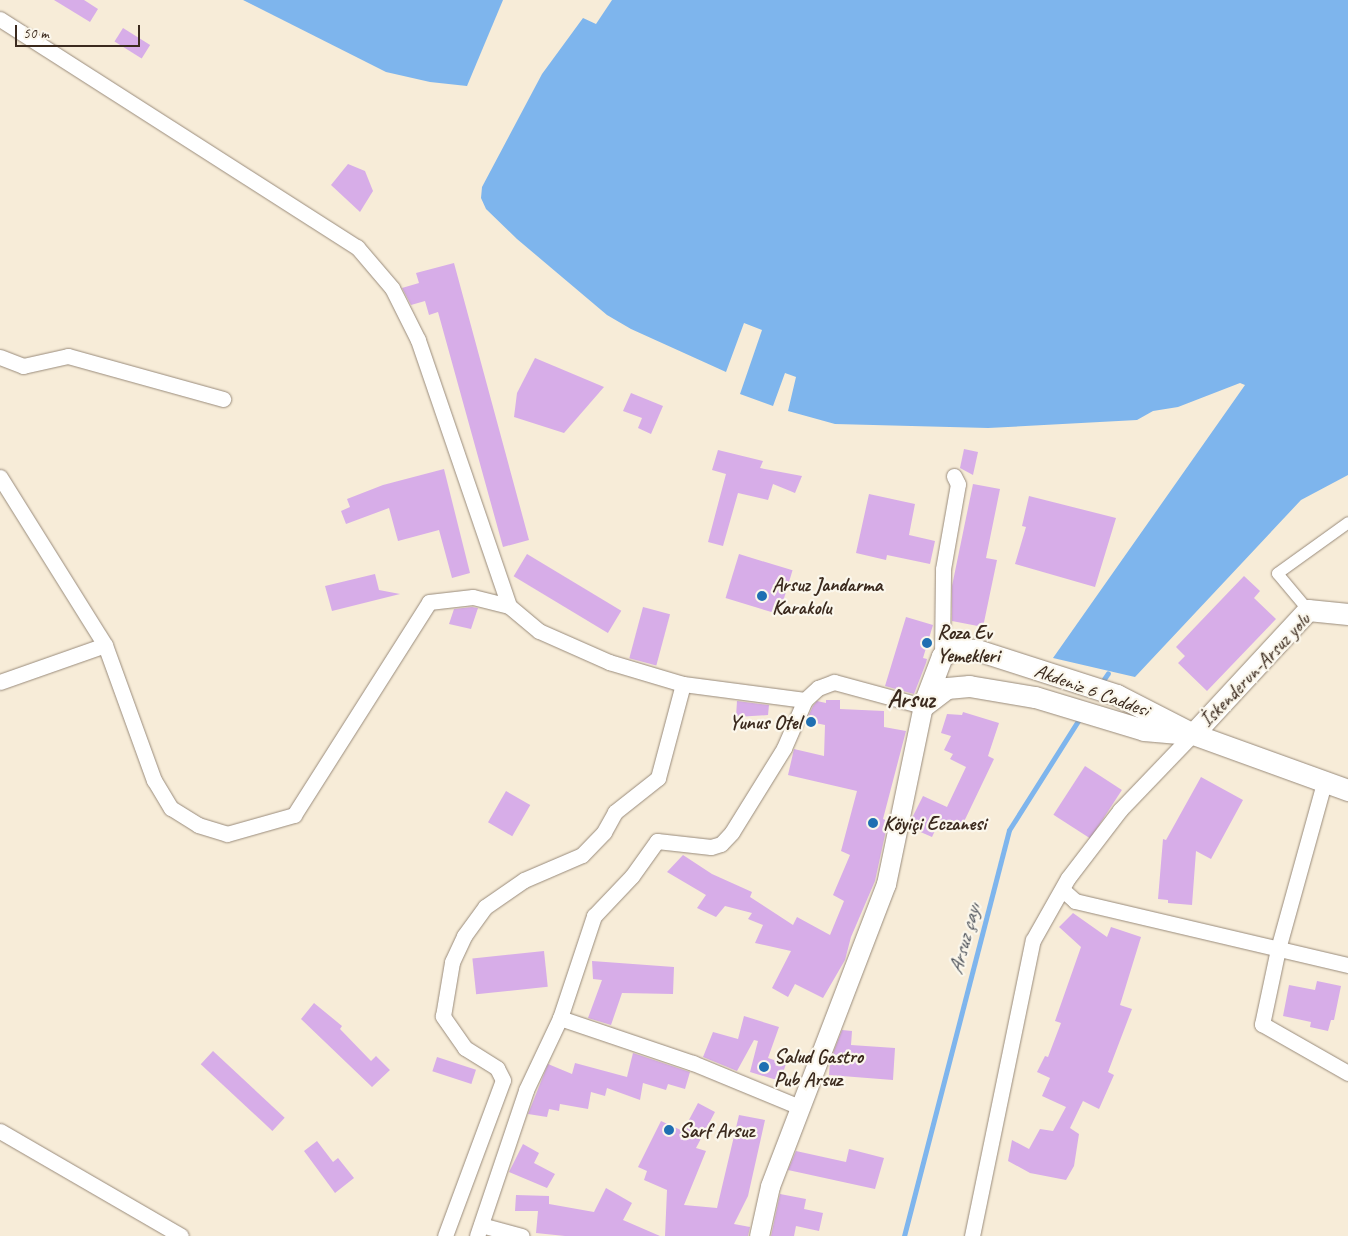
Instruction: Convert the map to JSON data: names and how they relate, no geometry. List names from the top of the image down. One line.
{"streets":{"main road":["İskenderun-Arsuz yolu","Akdeniz 6 Caddesi"]},"crossings":[["İskenderun-Arsuz yolu","Akdeniz 6 Caddesi"]],"districts":["Arsuz"],"water":["Arsuz çayı"],"places":["Arsuz Jandarma Karakolu","Roza Ev Yemekleri","Yunus Otel","Köyiçi Eczanesi","Salud Gastro Pub Arsuz","Sarf Arsuz"],"scale_bar":"50 m"}
